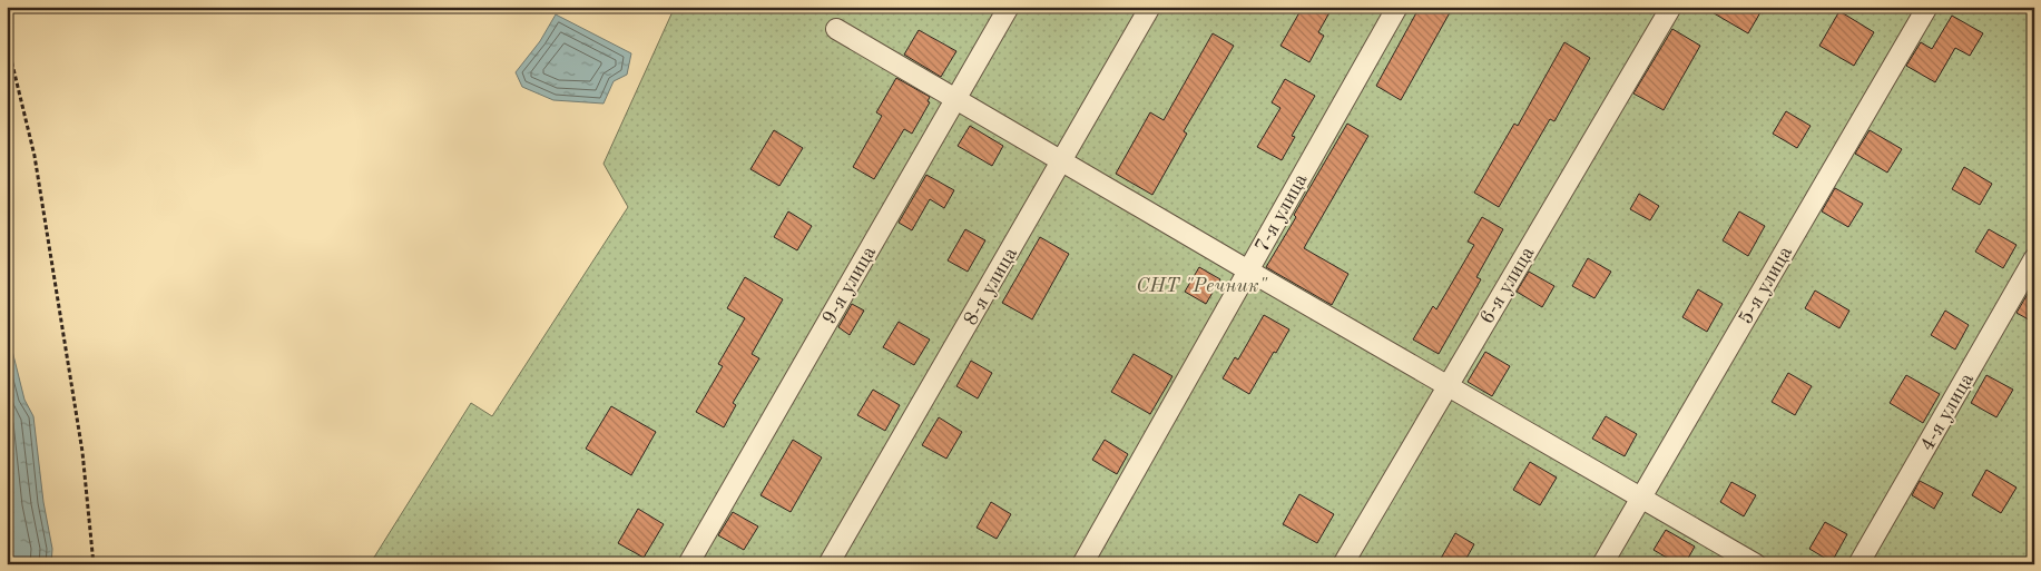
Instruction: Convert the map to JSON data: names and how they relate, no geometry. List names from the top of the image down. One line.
{"streets":{"street":["7-я улица","9-я улица","6-я улица","5-я улица","8-я улица","4-я улица"]},"parks":["СНТ \"Речник\""]}
